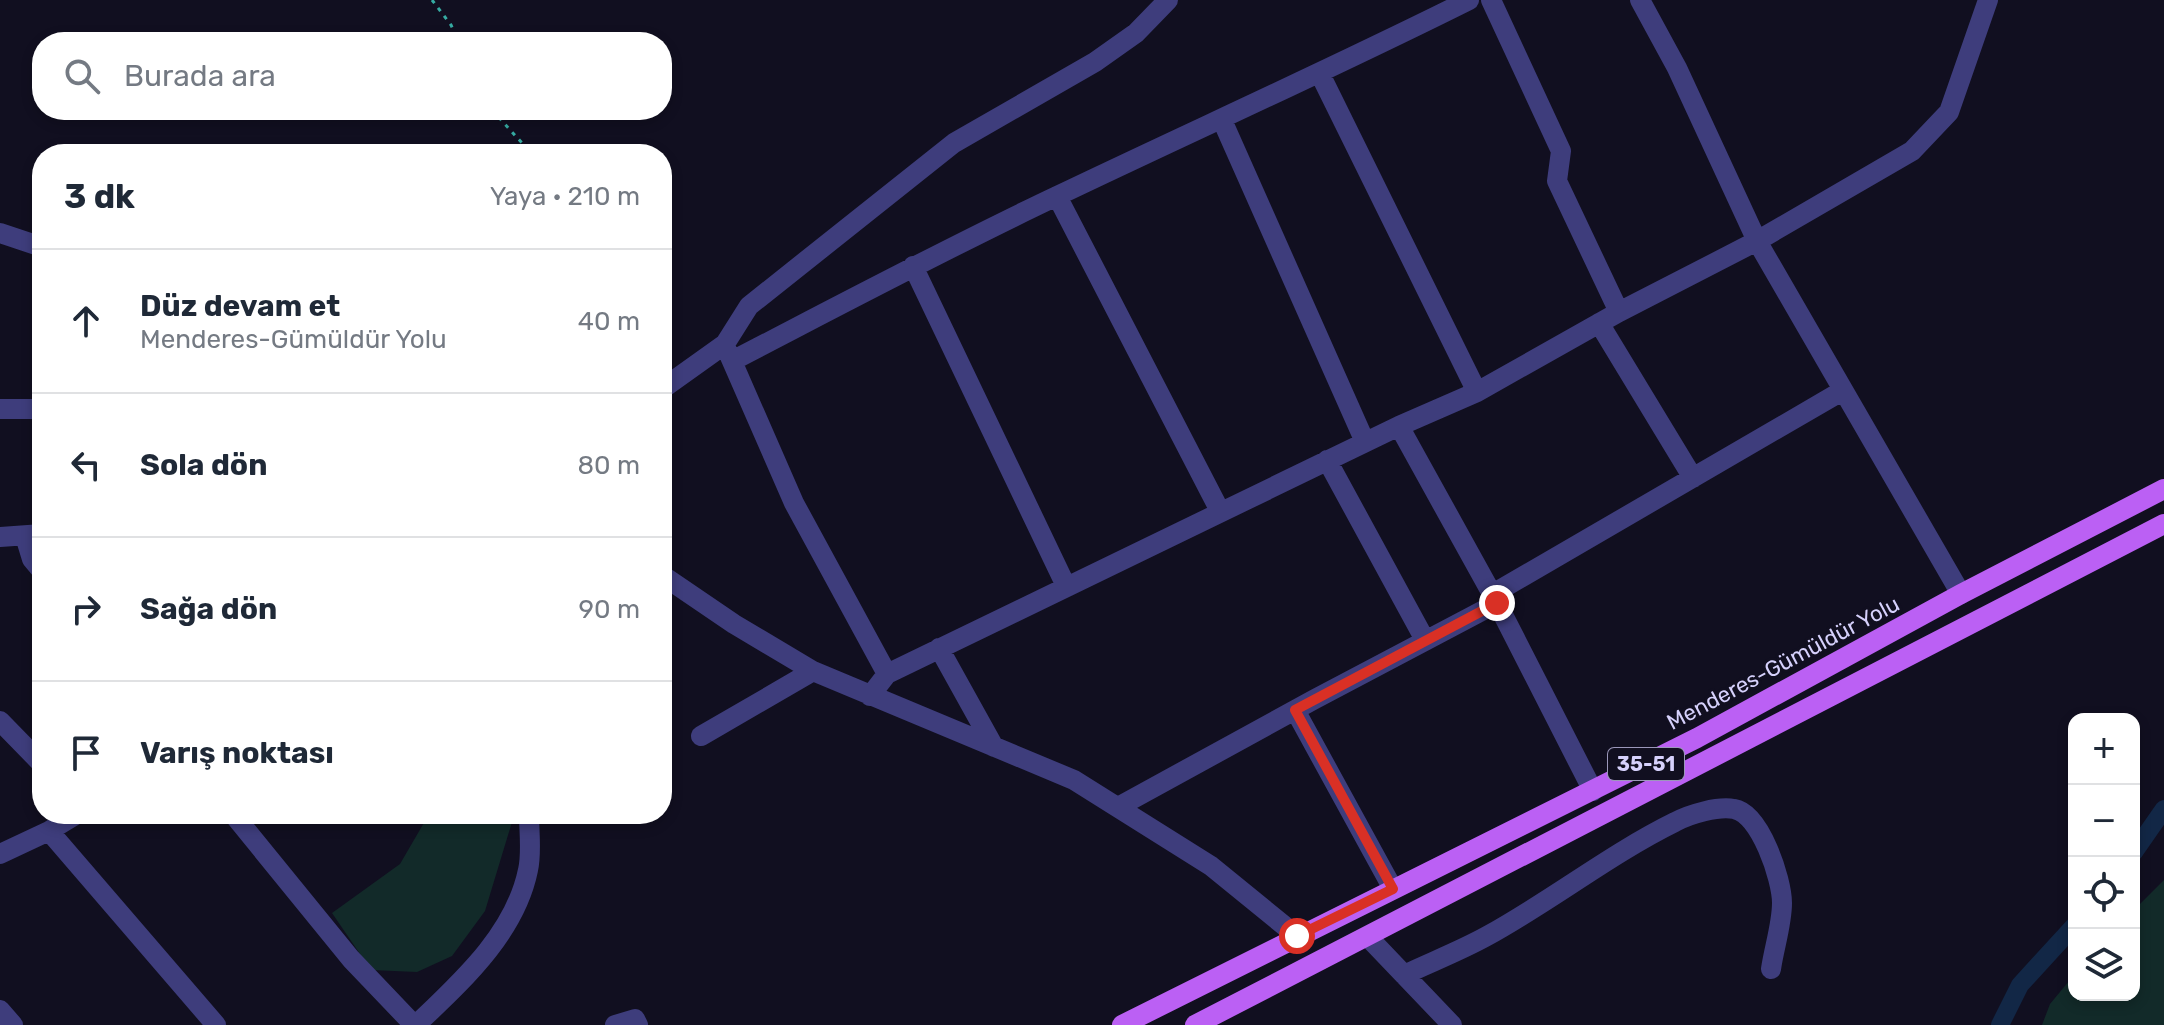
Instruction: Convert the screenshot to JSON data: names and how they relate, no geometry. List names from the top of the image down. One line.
{"streets":{"main road":["Menderes-Gümüldür Yolu","35-51"]},"page":{"search":"Burada ara","heading":["3 dk","Yaya · 210 m"],"list":[["Düz devam et","Menderes-Gümüldür Yolu","40 m"],["Sola dön","80 m"],["Sağa dön","90 m"],"Varış noktası"],"map_buttons":["+","−"]}}
